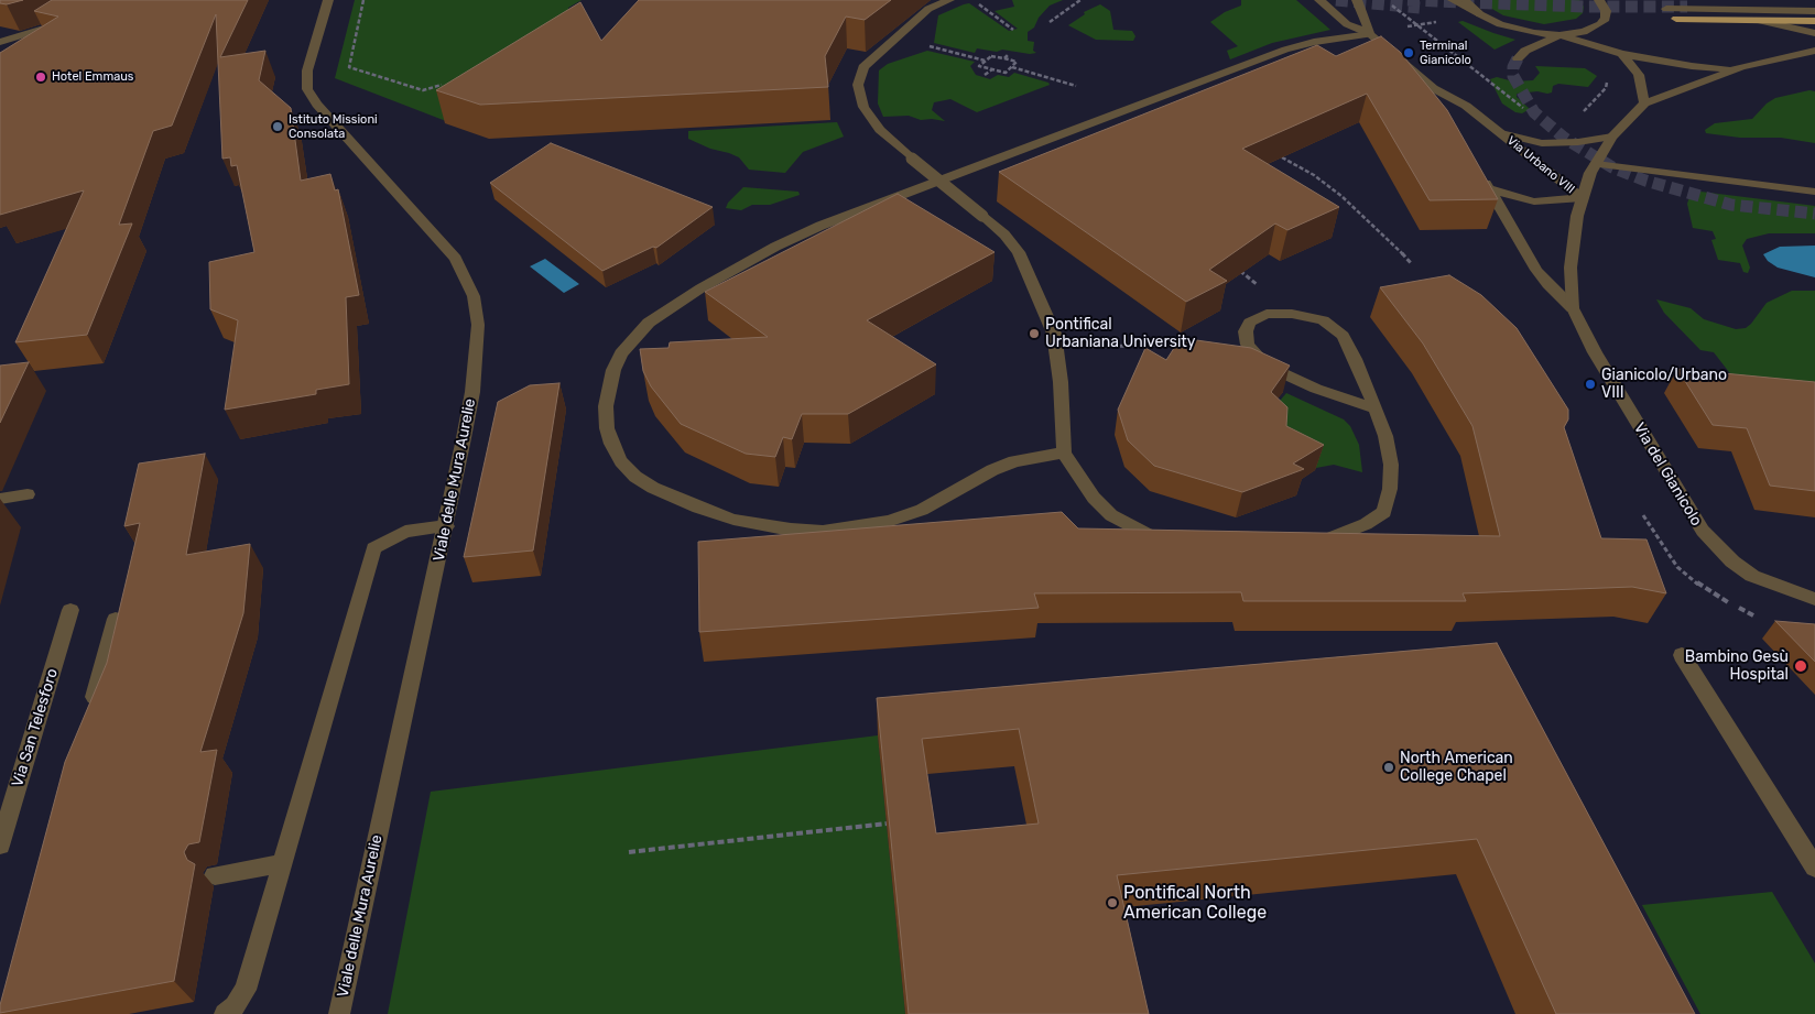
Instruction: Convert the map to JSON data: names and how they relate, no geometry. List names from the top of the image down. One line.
{"streets":{"street":["Via Urbano VIII","Via del Gianicolo","Viale delle Mura Aurelie","Via San Telesforo"]},"crossings":[["Via Urbano VIII","Via del Gianicolo"]],"places":["Terminal Gianicolo","Hotel Emmaus","Istituto Missioni Consolata","Pontifical Urbaniana University","Gianicolo/Urbano VIII","Bambino Gesù Hospital","North American College Chapel","Pontifical North American College"]}
